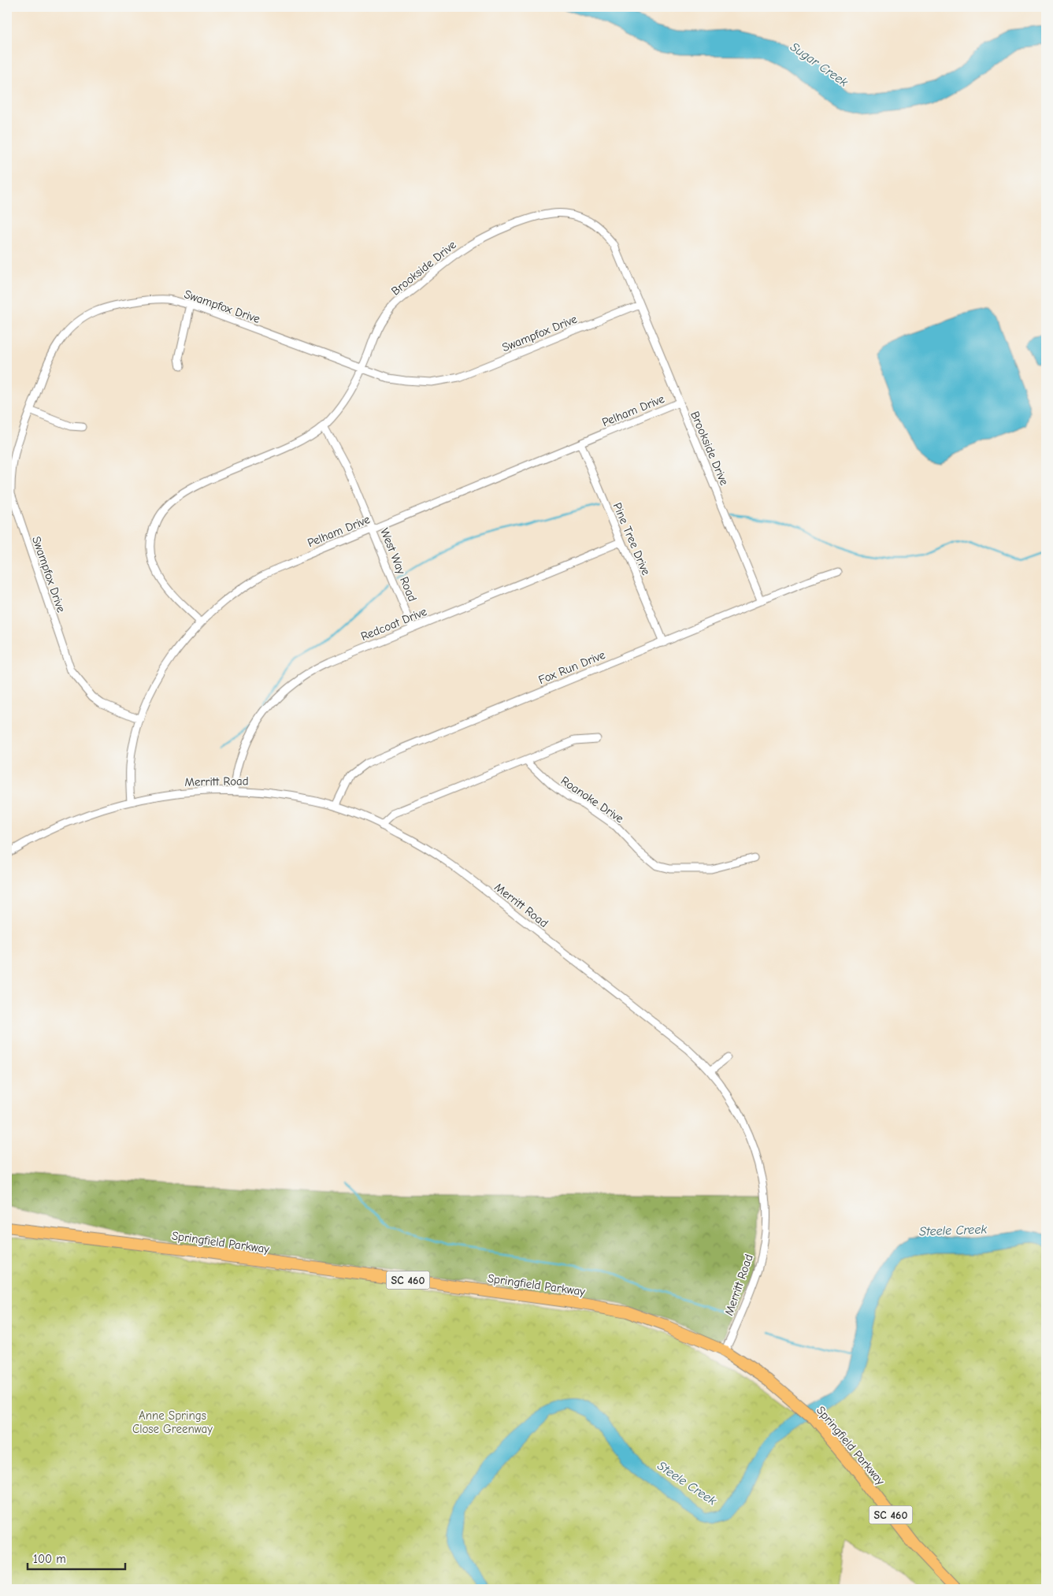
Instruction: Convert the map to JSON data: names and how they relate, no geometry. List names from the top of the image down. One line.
{"streets":{"main road":["Springfield Parkway","SC 460"],"street":["Brookside Drive","Swampfox Drive","Pelham Drive","Pine Tree Drive","West Way Road","Redcoat Drive","Fox Run Drive","Merritt Road","Roanoke Drive"]},"crossings":[["Brookside Drive","Swampfox Drive"],["Brookside Drive","Pelham Drive"],["Brookside Drive","West Way Road"],["Brookside Drive","Fox Run Drive"],["Swampfox Drive","Pelham Drive"],["Pelham Drive","Pine Tree Drive"],["Pelham Drive","West Way Road"],["Pelham Drive","Merritt Road"],["Pine Tree Drive","Redcoat Drive"],["Pine Tree Drive","Fox Run Drive"],["West Way Road","Redcoat Drive"],["Redcoat Drive","Merritt Road"],["Fox Run Drive","Merritt Road"],["Merritt Road","Springfield Parkway"]],"water":["Sugar Creek","Steele Creek"],"parks":["Anne Springs Close Greenway"],"scale_bar":"100 m"}
